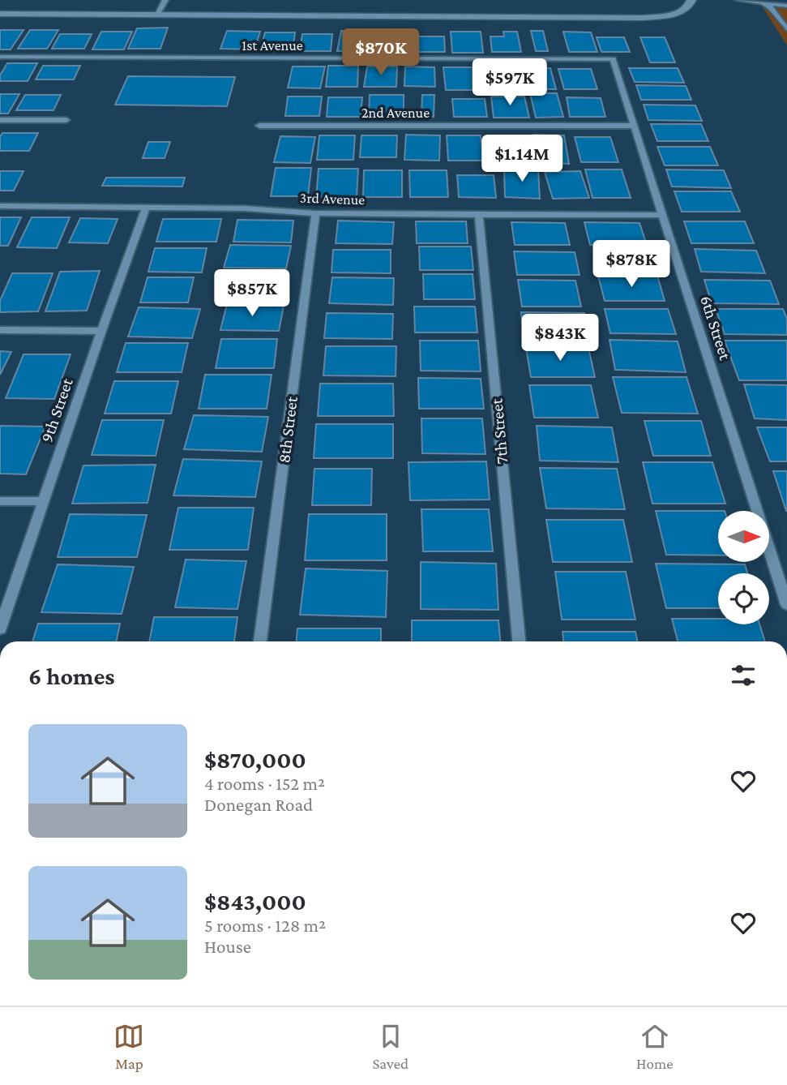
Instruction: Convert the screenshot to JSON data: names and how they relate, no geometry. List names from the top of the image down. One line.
{"streets":{"lane":["1st Avenue","2nd Avenue","3rd Avenue","6th Street","9th Street","8th Street","7th Street"]},"crossings":[["1st Avenue","6th Street"],["2nd Avenue","6th Street"],["3rd Avenue","6th Street"],["3rd Avenue","9th Street"],["3rd Avenue","8th Street"],["3rd Avenue","7th Street"]],"north":"right","page":{"price":["$870K","$597K","$1.14M","$878K","$857K","$843K"],"heading":"6 homes","list":[{"name":"$870,000","note":"4 rooms · 152 m² · Donegan Road"},{"name":"$843,000","note":"5 rooms · 128 m² · House"}],"tabs":["Map","Saved","Home"]}}
